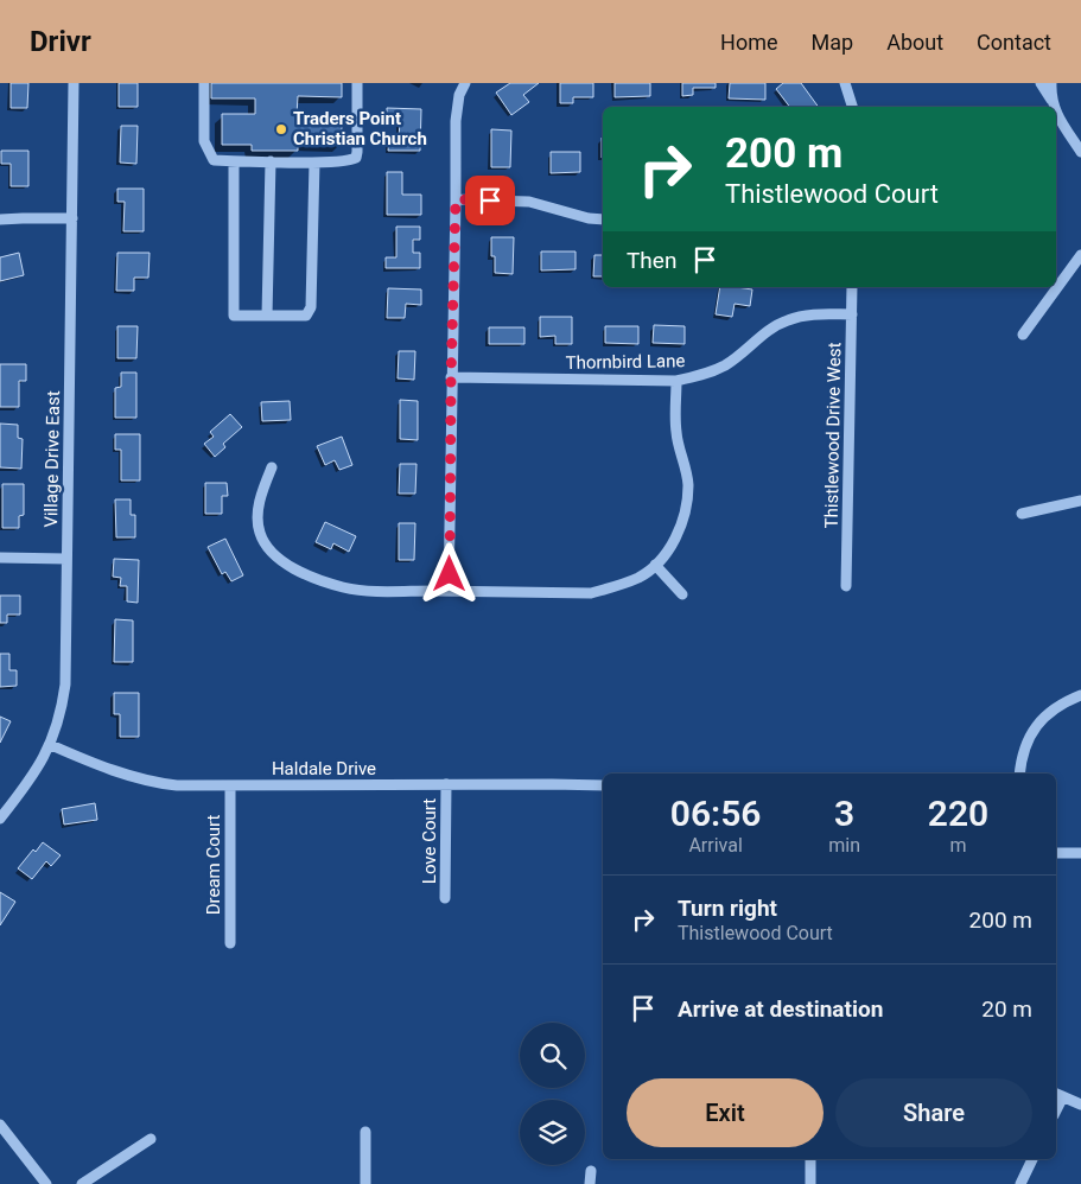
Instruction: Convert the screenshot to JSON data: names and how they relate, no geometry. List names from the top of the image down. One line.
{"streets":{"street":["Thornbird Lane","Thistlewood Drive West","Village Drive East","Haldale Drive","Love Court","Dream Court"]},"crossings":[["Thornbird Lane","Thistlewood Drive West"],["Village Drive East","Haldale Drive"],["Haldale Drive","Love Court"],["Haldale Drive","Dream Court"]],"places":["Traders Point Christian Church"],"page":{"header":"Drivr","nav":["Home","Map","About","Contact"],"turn":["200 m","Thistlewood Court"],"then":"Then","eta":["06:56","Arrival","3","min","220","m"],"list":[{"name":"Turn right","note":"Thistlewood Court","value":"200 m"},{"name":"Arrive at destination","value":"20 m"}],"buttons":["Exit","Share"]}}
